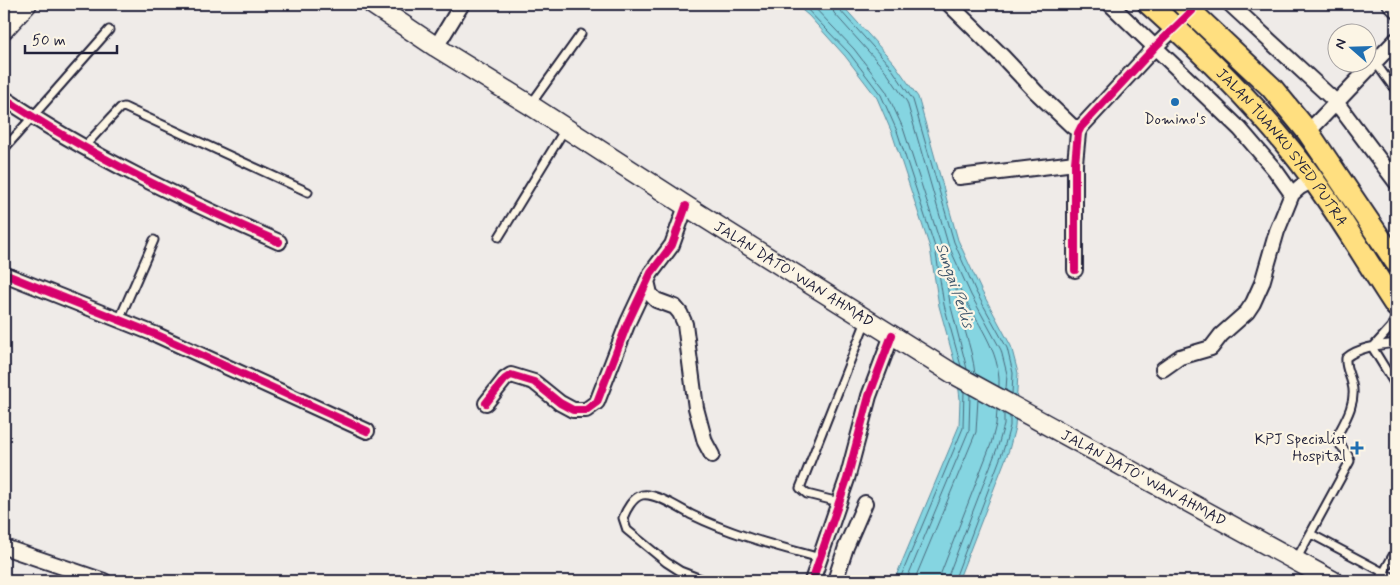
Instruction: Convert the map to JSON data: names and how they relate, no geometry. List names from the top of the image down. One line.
{"streets":{"main road":["JALAN TUANKU SYED PUTRA","JALAN DATO' WAN AHMAD"]},"water":["Sungai Perlis"],"places":{"other":["Domino's"],"health":["KPJ Specialist Hospital"]},"scale_bar":"50 m","north":"left"}
